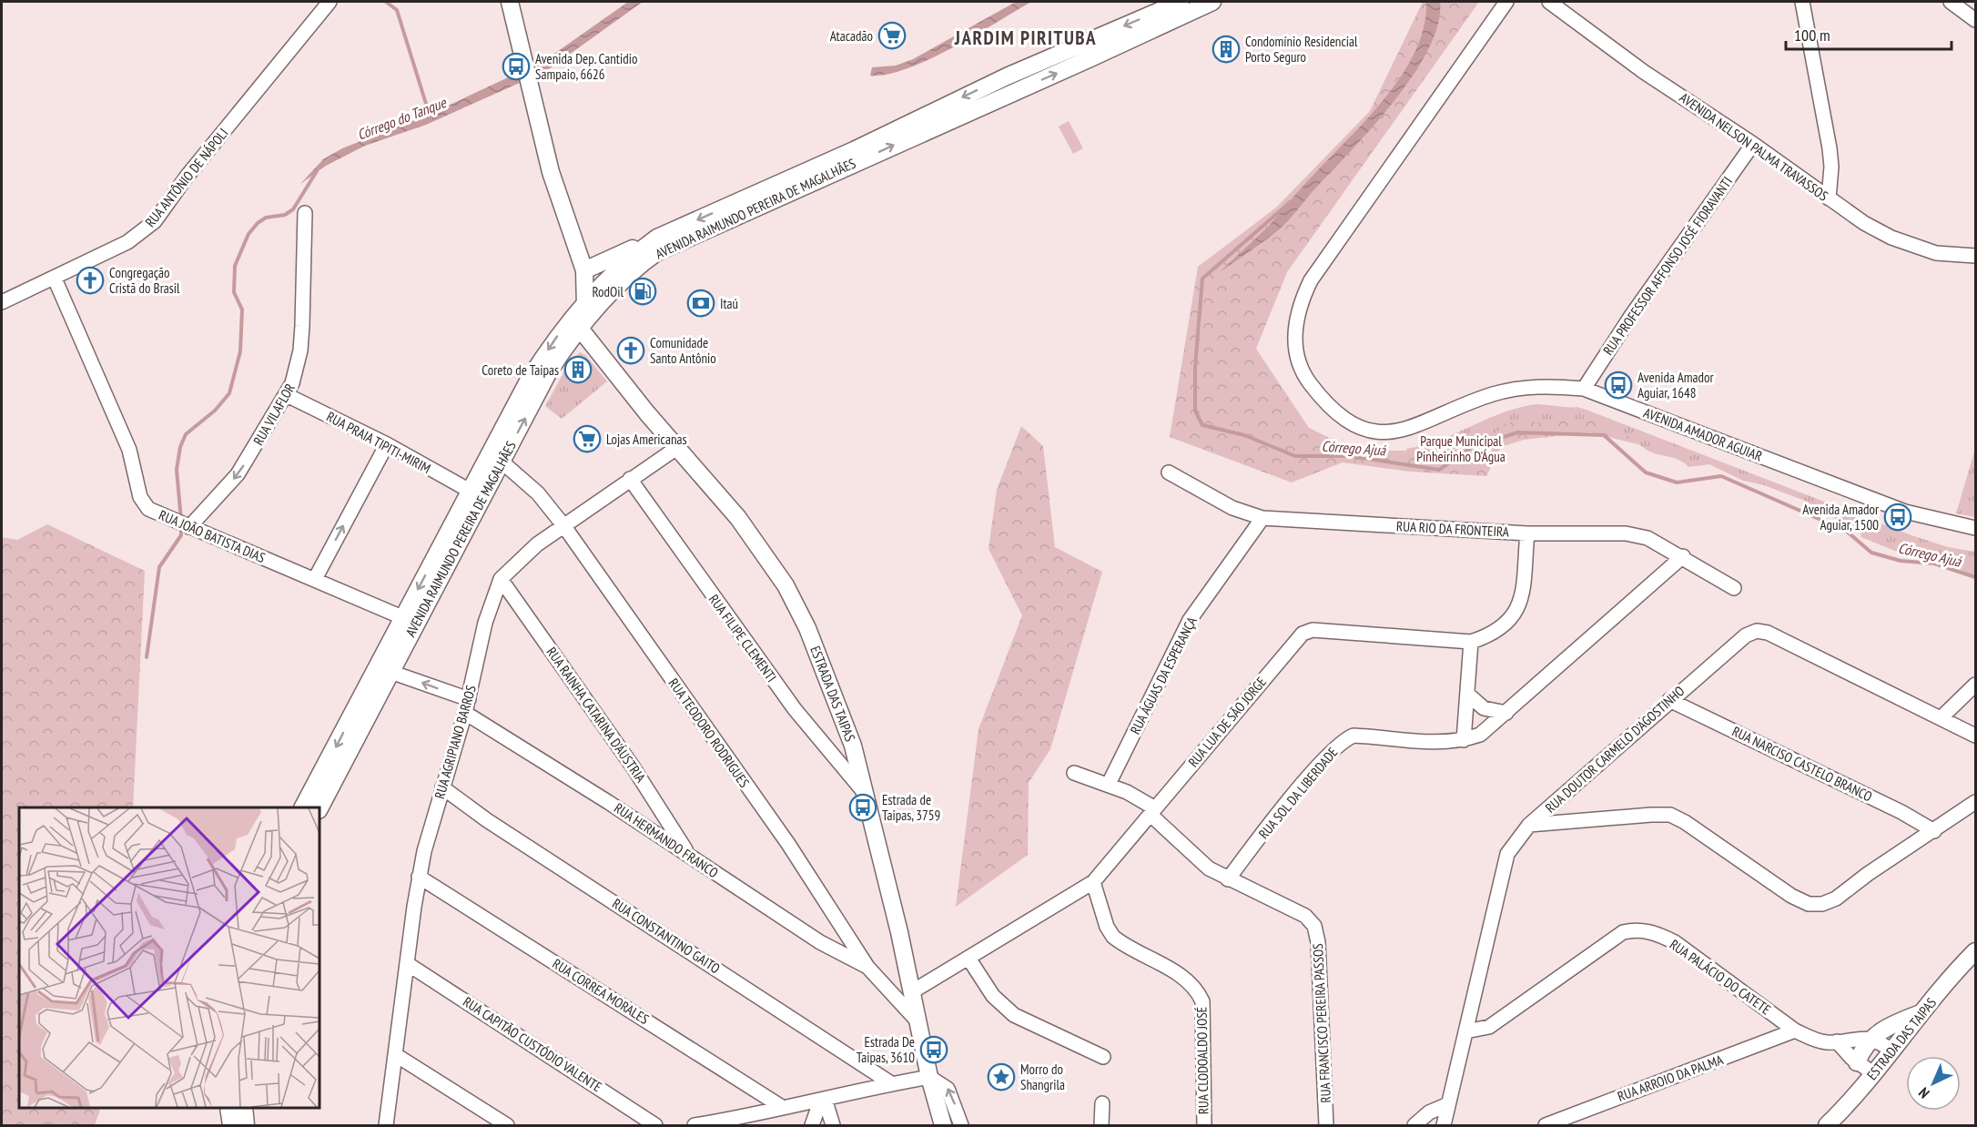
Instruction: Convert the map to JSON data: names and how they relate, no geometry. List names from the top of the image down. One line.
{"streets":{"main road":["AVENIDA RAIMUNDO PEREIRA DE MAGALHÃES","ESTRADA DAS TAIPAS"],"street":["AVENIDA NELSON PALMA TRAVASSOS","RUA ANTÔNIO DE NÁPOLI","RUA PROFESSOR AFFONSO JOSÉ FIORAVANTI","RUA VILAFLOR","AVENIDA AMADOR AGUIAR","RUA PRAIA TIPITI-MIRIM","RUA RIO DA FRONTEIRA","RUA JOÃO BATISTA DIAS","RUA FILIPE CLEMENTI","RUA ÁGUAS DA ESPERANÇA","RUA RAINHA CATARINA D'ÁUSTRIA","RUA LUA DE SÃO JORGE","RUA TEODORO RODRIGUES","RUA AGRIPIANO BARROS","RUA DOUTOR CARMELO D'AGOSTINHO","RUA NARCISO CASTELO BRANCO","RUA SOL DA LIBERDADE","RUA HERMANDO FRANCO","RUA CONSTANTINO GAITO","RUA PALÁCIO DO CATETE","RUA CORREA MORALES","RUA FRANCISCO PEREIRA PASSOS","RUA CAPITÃO CUSTÓDIO VALENTE","RUA CLODOALDO JOSÉ","RUA ARROIO DA PALMA"]},"crossings":[["AVENIDA NELSON PALMA TRAVASSOS","RUA PROFESSOR AFFONSO JOSÉ FIORAVANTI"],["RUA ANTÔNIO DE NÁPOLI","RUA JOÃO BATISTA DIAS"],["AVENIDA RAIMUNDO PEREIRA DE MAGALHÃES","RUA PRAIA TIPITI-MIRIM"],["AVENIDA RAIMUNDO PEREIRA DE MAGALHÃES","RUA JOÃO BATISTA DIAS"],["AVENIDA RAIMUNDO PEREIRA DE MAGALHÃES","ESTRADA DAS TAIPAS"],["AVENIDA RAIMUNDO PEREIRA DE MAGALHÃES","RUA TEODORO RODRIGUES"],["AVENIDA RAIMUNDO PEREIRA DE MAGALHÃES","RUA HERMANDO FRANCO"],["RUA PROFESSOR AFFONSO JOSÉ FIORAVANTI","AVENIDA AMADOR AGUIAR"],["RUA VILAFLOR","RUA PRAIA TIPITI-MIRIM"],["RUA VILAFLOR","RUA JOÃO BATISTA DIAS"],["RUA RIO DA FRONTEIRA","RUA ÁGUAS DA ESPERANÇA"],["RUA RIO DA FRONTEIRA","RUA LUA DE SÃO JORGE"],["RUA RIO DA FRONTEIRA","RUA SOL DA LIBERDADE"],["RUA FILIPE CLEMENTI","ESTRADA DAS TAIPAS"],["RUA FILIPE CLEMENTI","RUA AGRIPIANO BARROS"],["RUA ÁGUAS DA ESPERANÇA","RUA FRANCISCO PEREIRA PASSOS"],["ESTRADA DAS TAIPAS","RUA LUA DE SÃO JORGE"],["ESTRADA DAS TAIPAS","RUA TEODORO RODRIGUES"],["ESTRADA DAS TAIPAS","RUA AGRIPIANO BARROS"],["RUA RAINHA CATARINA D'ÁUSTRIA","RUA AGRIPIANO BARROS"],["RUA RAINHA CATARINA D'ÁUSTRIA","RUA HERMANDO FRANCO"],["RUA LUA DE SÃO JORGE","RUA FRANCISCO PEREIRA PASSOS"],["RUA LUA DE SÃO JORGE","RUA CLODOALDO JOSÉ"],["RUA TEODORO RODRIGUES","RUA AGRIPIANO BARROS"],["RUA TEODORO RODRIGUES","RUA HERMANDO FRANCO"],["RUA AGRIPIANO BARROS","RUA HERMANDO FRANCO"],["RUA AGRIPIANO BARROS","RUA CONSTANTINO GAITO"],["RUA AGRIPIANO BARROS","RUA CORREA MORALES"],["RUA AGRIPIANO BARROS","RUA CAPITÃO CUSTÓDIO VALENTE"],["RUA DOUTOR CARMELO D'AGOSTINHO","RUA NARCISO CASTELO BRANCO"],["RUA DOUTOR CARMELO D'AGOSTINHO","RUA PALÁCIO DO CATETE"],["RUA SOL DA LIBERDADE","RUA FRANCISCO PEREIRA PASSOS"],["RUA PALÁCIO DO CATETE","RUA ARROIO DA PALMA"]],"districts":["JARDIM PIRITUBA"],"water":["Córrego do Tanque","Córrego Ajuá"],"parks":["Parque Municipal Pinheirinho D'Água"],"places":{"supermarket":["Atacadão","Lojas Americanas"],"building":["Condomínio Residencial Porto Seguro","Coreto de Taipas"],"bus stop":["Avenida Dep. Cantidio Sampaio, 6626","Avenida Amador Aguiar, 1648","Avenida Amador Aguiar, 1500","Estrada de Taipas, 3759","Estrada De Taipas, 3610"],"church":["Congregação Cristã do Brasil","Comunidade Santo Antônio"],"fuel station":["RodOil"],"bank":["Itaú"],"place":["Morro do Shangrila"]},"scale_bar":"100 m","north":"bottom left"}
